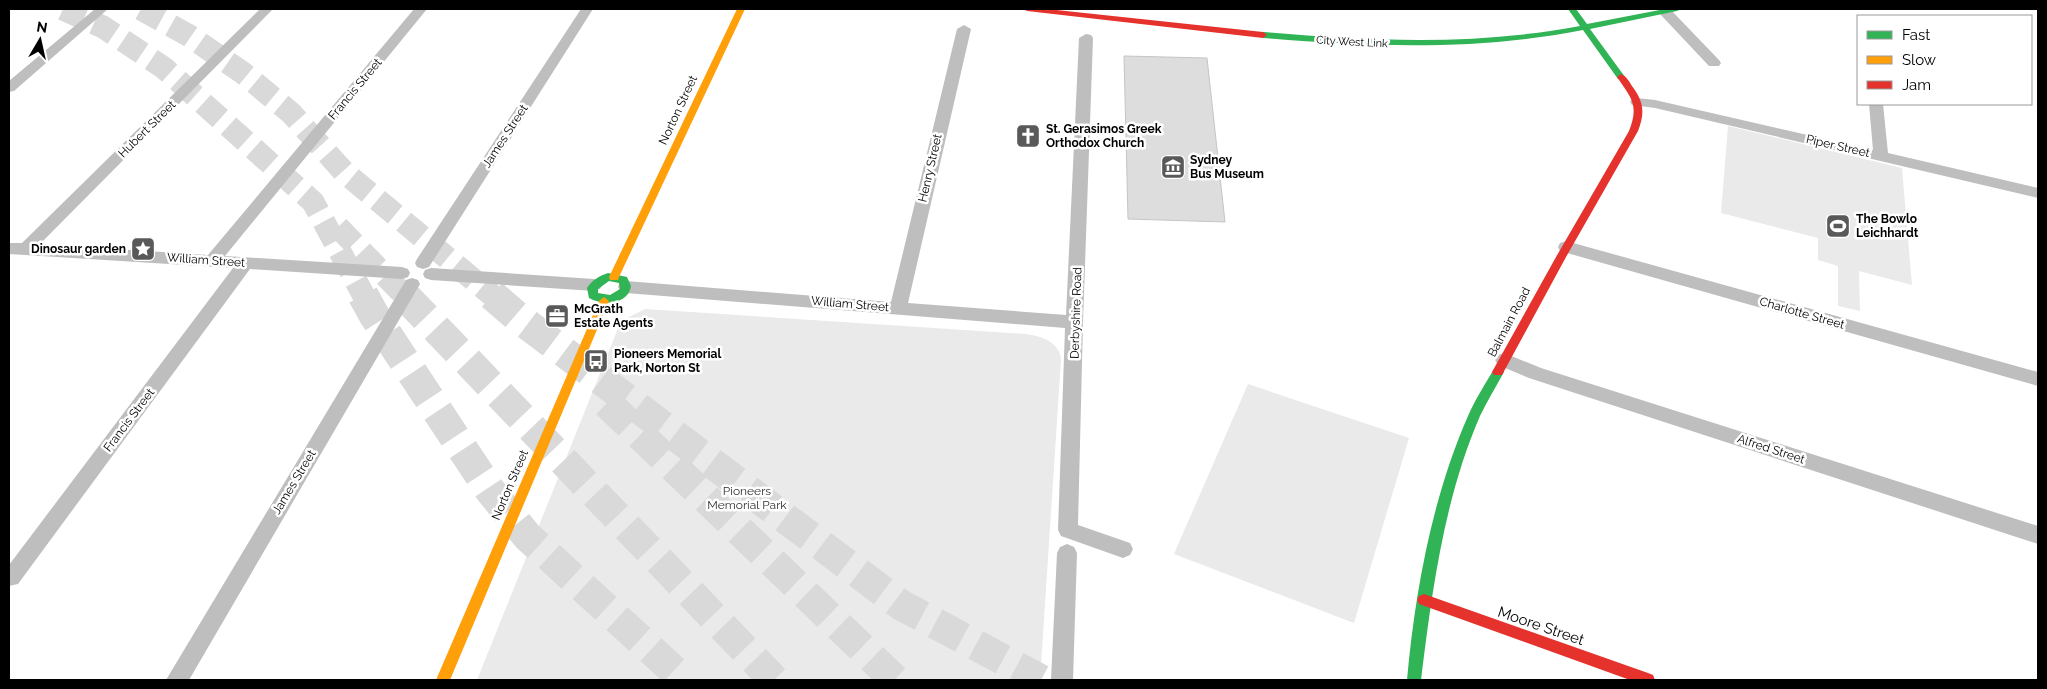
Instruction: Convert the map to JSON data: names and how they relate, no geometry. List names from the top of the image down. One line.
{"streets":{"main road":["City West Link","Norton Street","Balmain Road","Moore Street"],"street":["Francis Street","Hubert Street","James Street","Piper Street","Henry Street","William Street","Derbyshire Road","Charlotte Street","Alfred Street"]},"crossings":[["Francis Street","William Street"],["Norton Street","William Street"],["Hubert Street","William Street"],["James Street","William Street"],["Piper Street","Balmain Road"],["Henry Street","William Street"],["William Street","Derbyshire Road"],["Charlotte Street","Balmain Road"],["Balmain Road","Alfred Street"],["Balmain Road","Moore Street"]],"parks":["Pioneers Memorial Park"],"places":{"church":["St. Gerasimos Greek Orthodox Church"],"museum":["Sydney Bus Museum"],"sports":["The Bowlo Leichhardt"],"place":["Dinosaur garden"],"office":["McGrath Estate Agents"],"bus stop":["Pioneers Memorial Park, Norton St"]},"legend":["Fast","Slow","Jam"],"north":"top"}
